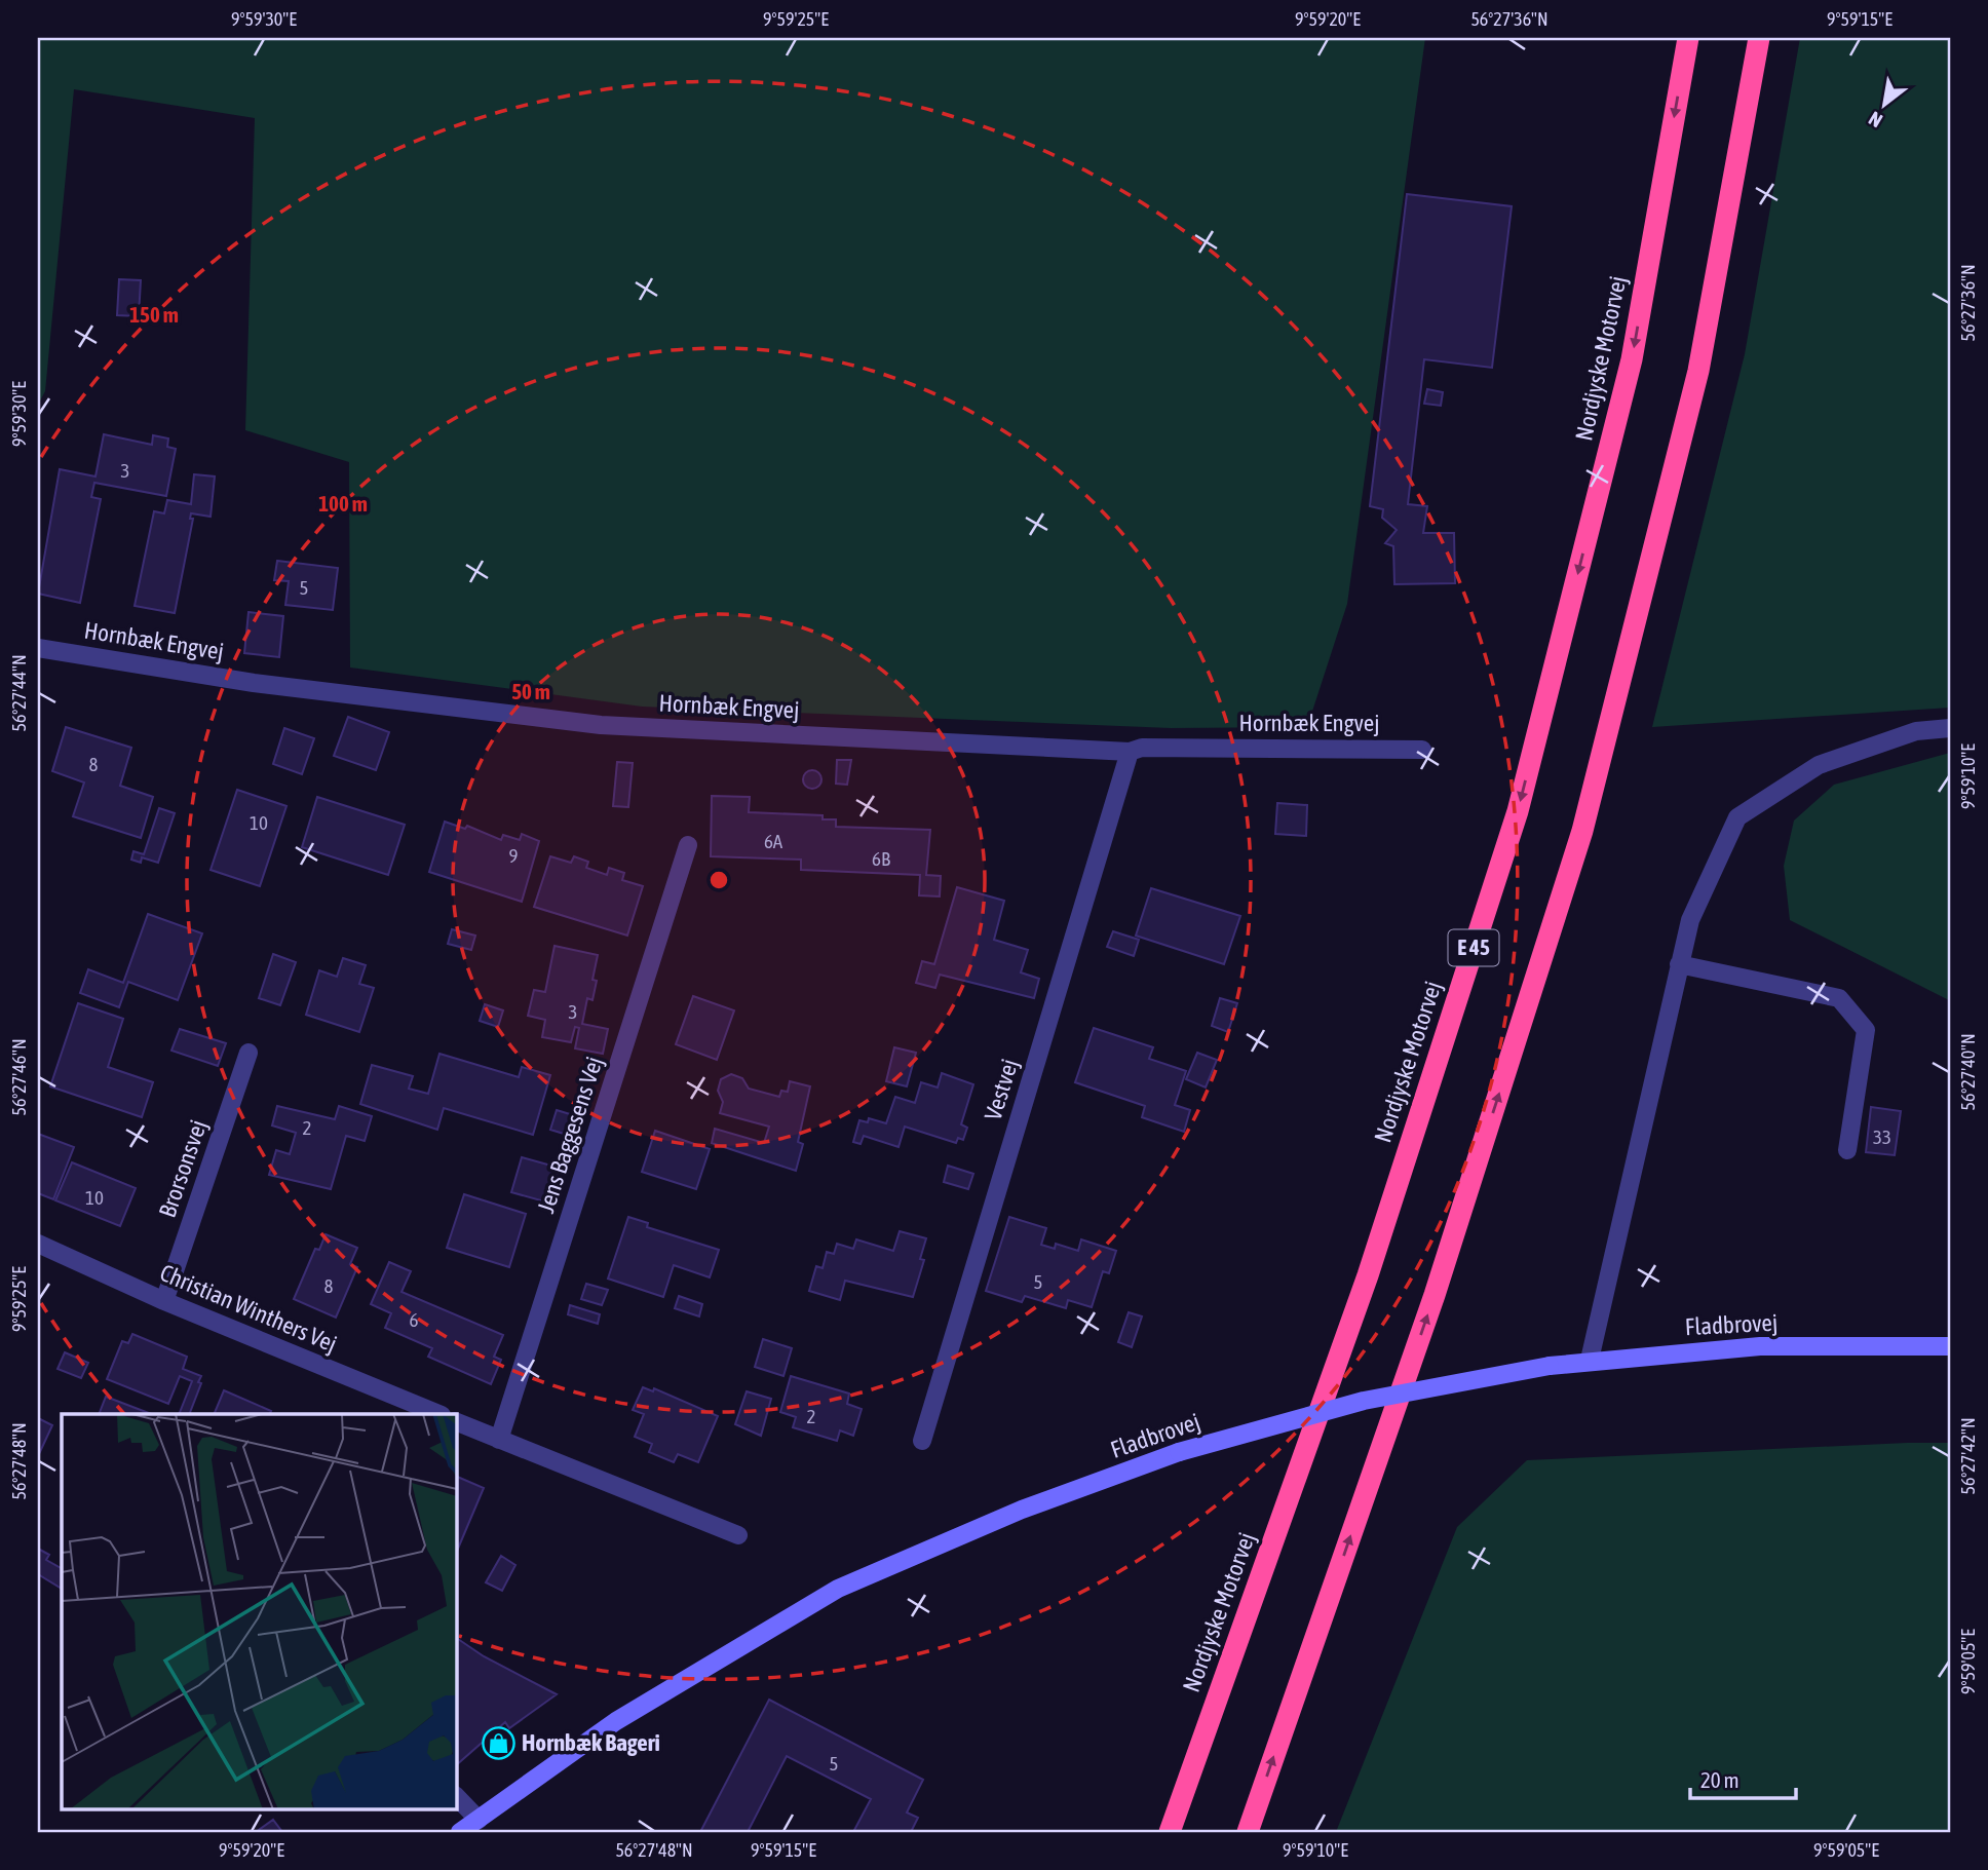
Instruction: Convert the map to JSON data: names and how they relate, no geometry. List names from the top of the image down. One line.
{"streets":{"highway":["Nordjyske Motorvej","E 45"],"main road":["Fladbrovej"],"street":["Hornbæk Engvej","Vestvej","Jens Baggesens Vej","Brorsonsvej","Christian Winthers Vej"]},"crossings":[["Hornbæk Engvej","Vestvej"],["Brorsonsvej","Christian Winthers Vej"]],"places":{"shop":["Hornbæk Bageri"]},"house_numbers":["3","5","8","10","6A","9","6B","3","2","33","10","5","8","6","2","5"],"scale_bar":"20 m","north":"bottom left","coordinates":["9°59'30\"E","9°59'25\"E","9°59'20\"E","56°27'36\"N","9°59'15\"E","56°27'44\"N","9°59'10\"E","56°27'40\"N","56°27'46\"N","56°27'42\"N","56°27'48\"N","9°59'05\"E"],"rings":["150 m","100 m","50 m"]}
